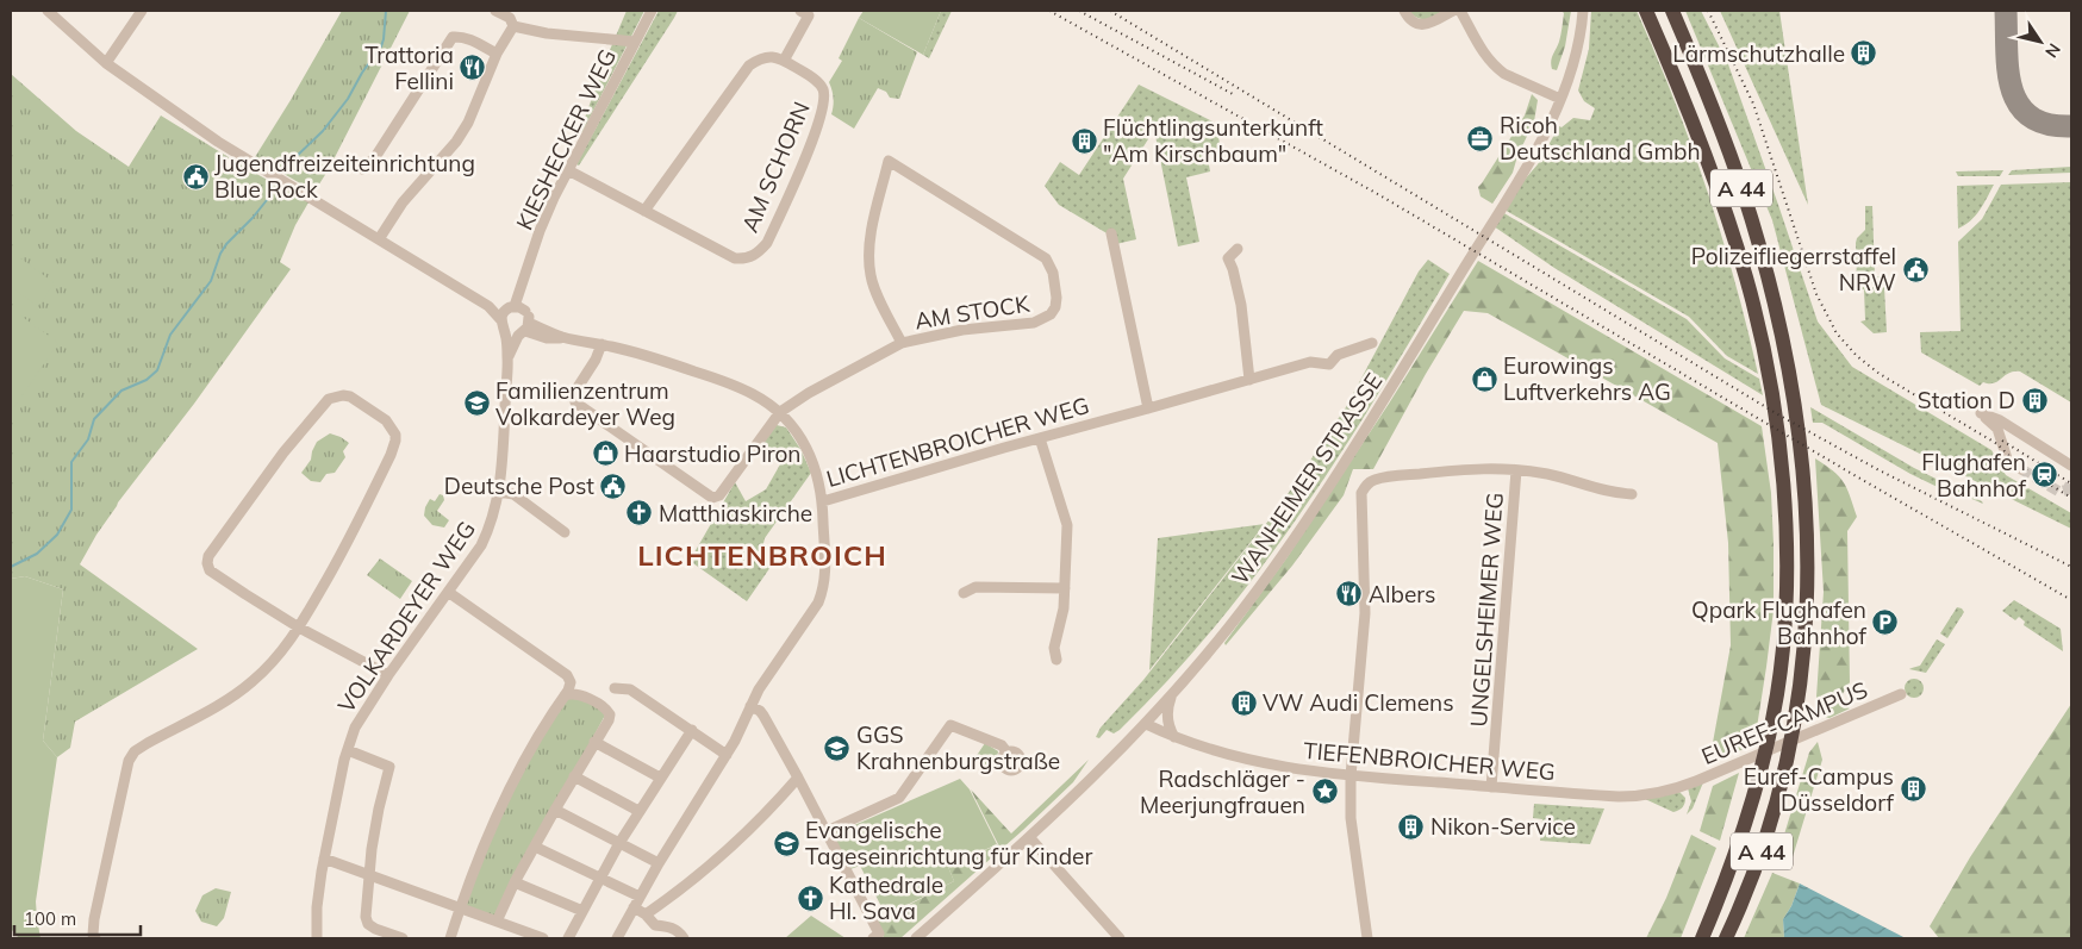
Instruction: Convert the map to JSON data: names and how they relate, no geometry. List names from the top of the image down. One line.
{"streets":{"highway":["A 44"],"street":["KIESHECKER WEG","AM SCHORN","AM STOCK","LICHTENBROICHER WEG","WANHEIMER STRASSE","UNGELSHEIMER WEG","VOLKARDEYER WEG","EUREF-CAMPUS","TIEFENBROICHER WEG"]},"crossings":[["KIESHECKER WEG","AM SCHORN"],["KIESHECKER WEG","LICHTENBROICHER WEG"],["KIESHECKER WEG","VOLKARDEYER WEG"],["AM STOCK","LICHTENBROICHER WEG"],["LICHTENBROICHER WEG","VOLKARDEYER WEG"],["WANHEIMER STRASSE","TIEFENBROICHER WEG"],["UNGELSHEIMER WEG","TIEFENBROICHER WEG"],["EUREF-CAMPUS","TIEFENBROICHER WEG"]],"districts":["LICHTENBROICH"],"places":{"building":["Lärmschutzhalle","Flüchtlingsunterkunft \"Am Kirschbaum\"","Station D","VW Audi Clemens","Euref-Campus Düsseldorf","Nikon-Service"],"restaurant":["Trattoria Fellini","Albers"],"office":["Ricoh Deutschland Gmbh"],"public building":["Jugendfreizeiteinrichtung Blue Rock","Polizeifliegerrstaffel NRW","Deutsche Post"],"shop":["Eurowings Luftverkehrs AG","Haarstudio Piron"],"school or university":["Familienzentrum Volkardeyer Weg","GGS Krahnenburgstraße","Evangelische Tageseinrichtung für Kinder"],"station":["Flughafen Bahnhof"],"church":["Matthiaskirche","Kathedrale Hl. Sava"],"parking":["Qpark Flughafen Bahnhof"],"place":["Radschläger - Meerjungfrauen"]},"scale_bar":"100 m","north":"bottom right"}
